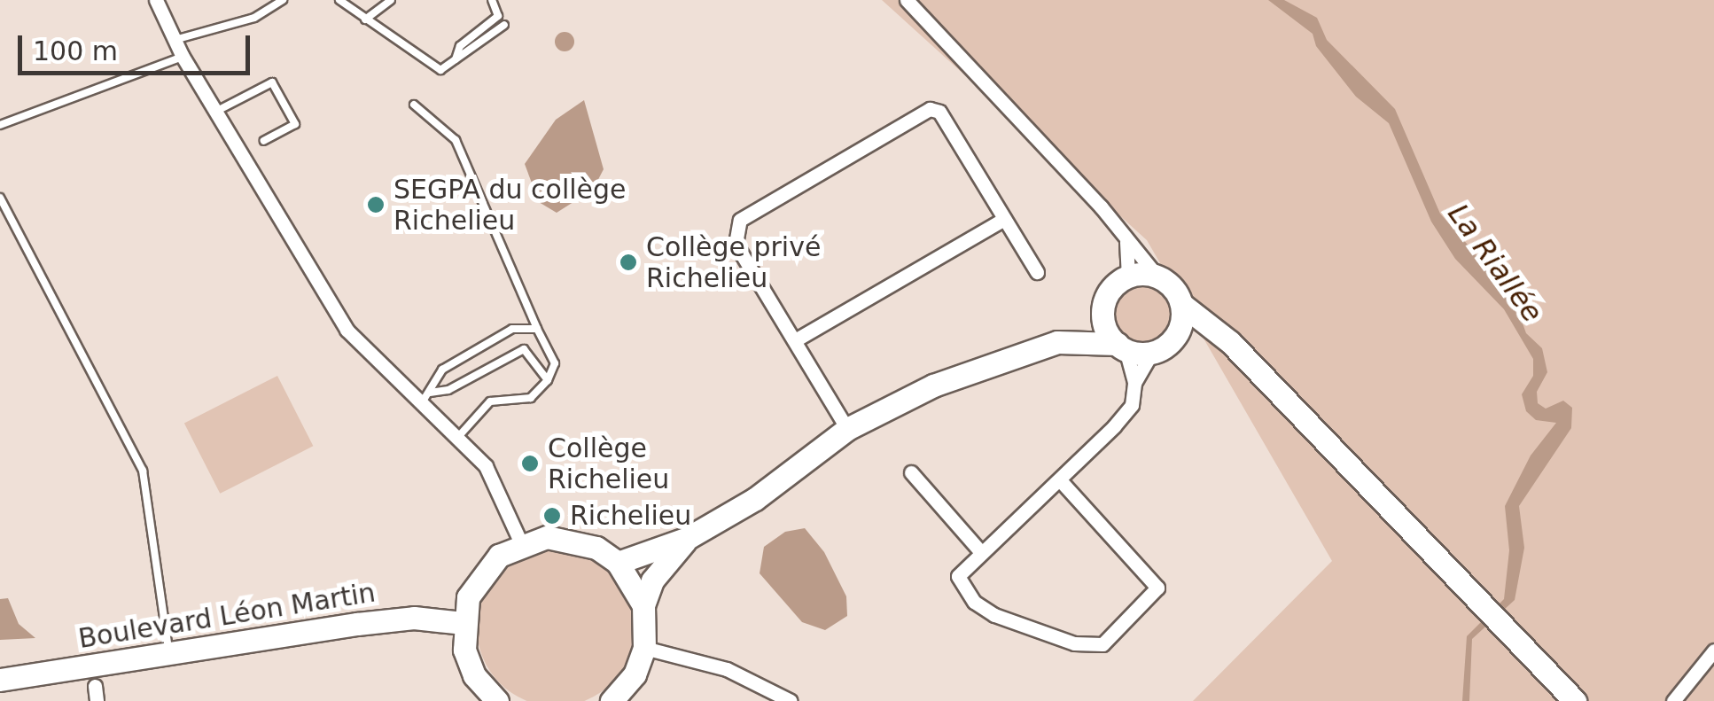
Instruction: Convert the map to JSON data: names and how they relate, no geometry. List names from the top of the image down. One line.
{"streets":{"main road":["Boulevard Léon Martin"]},"water":["La Riallée"],"places":["SEGPA du collège Richelieu","Collège privé Richelieu","Collège Richelieu","Richelieu"],"scale_bar":"100 m"}
